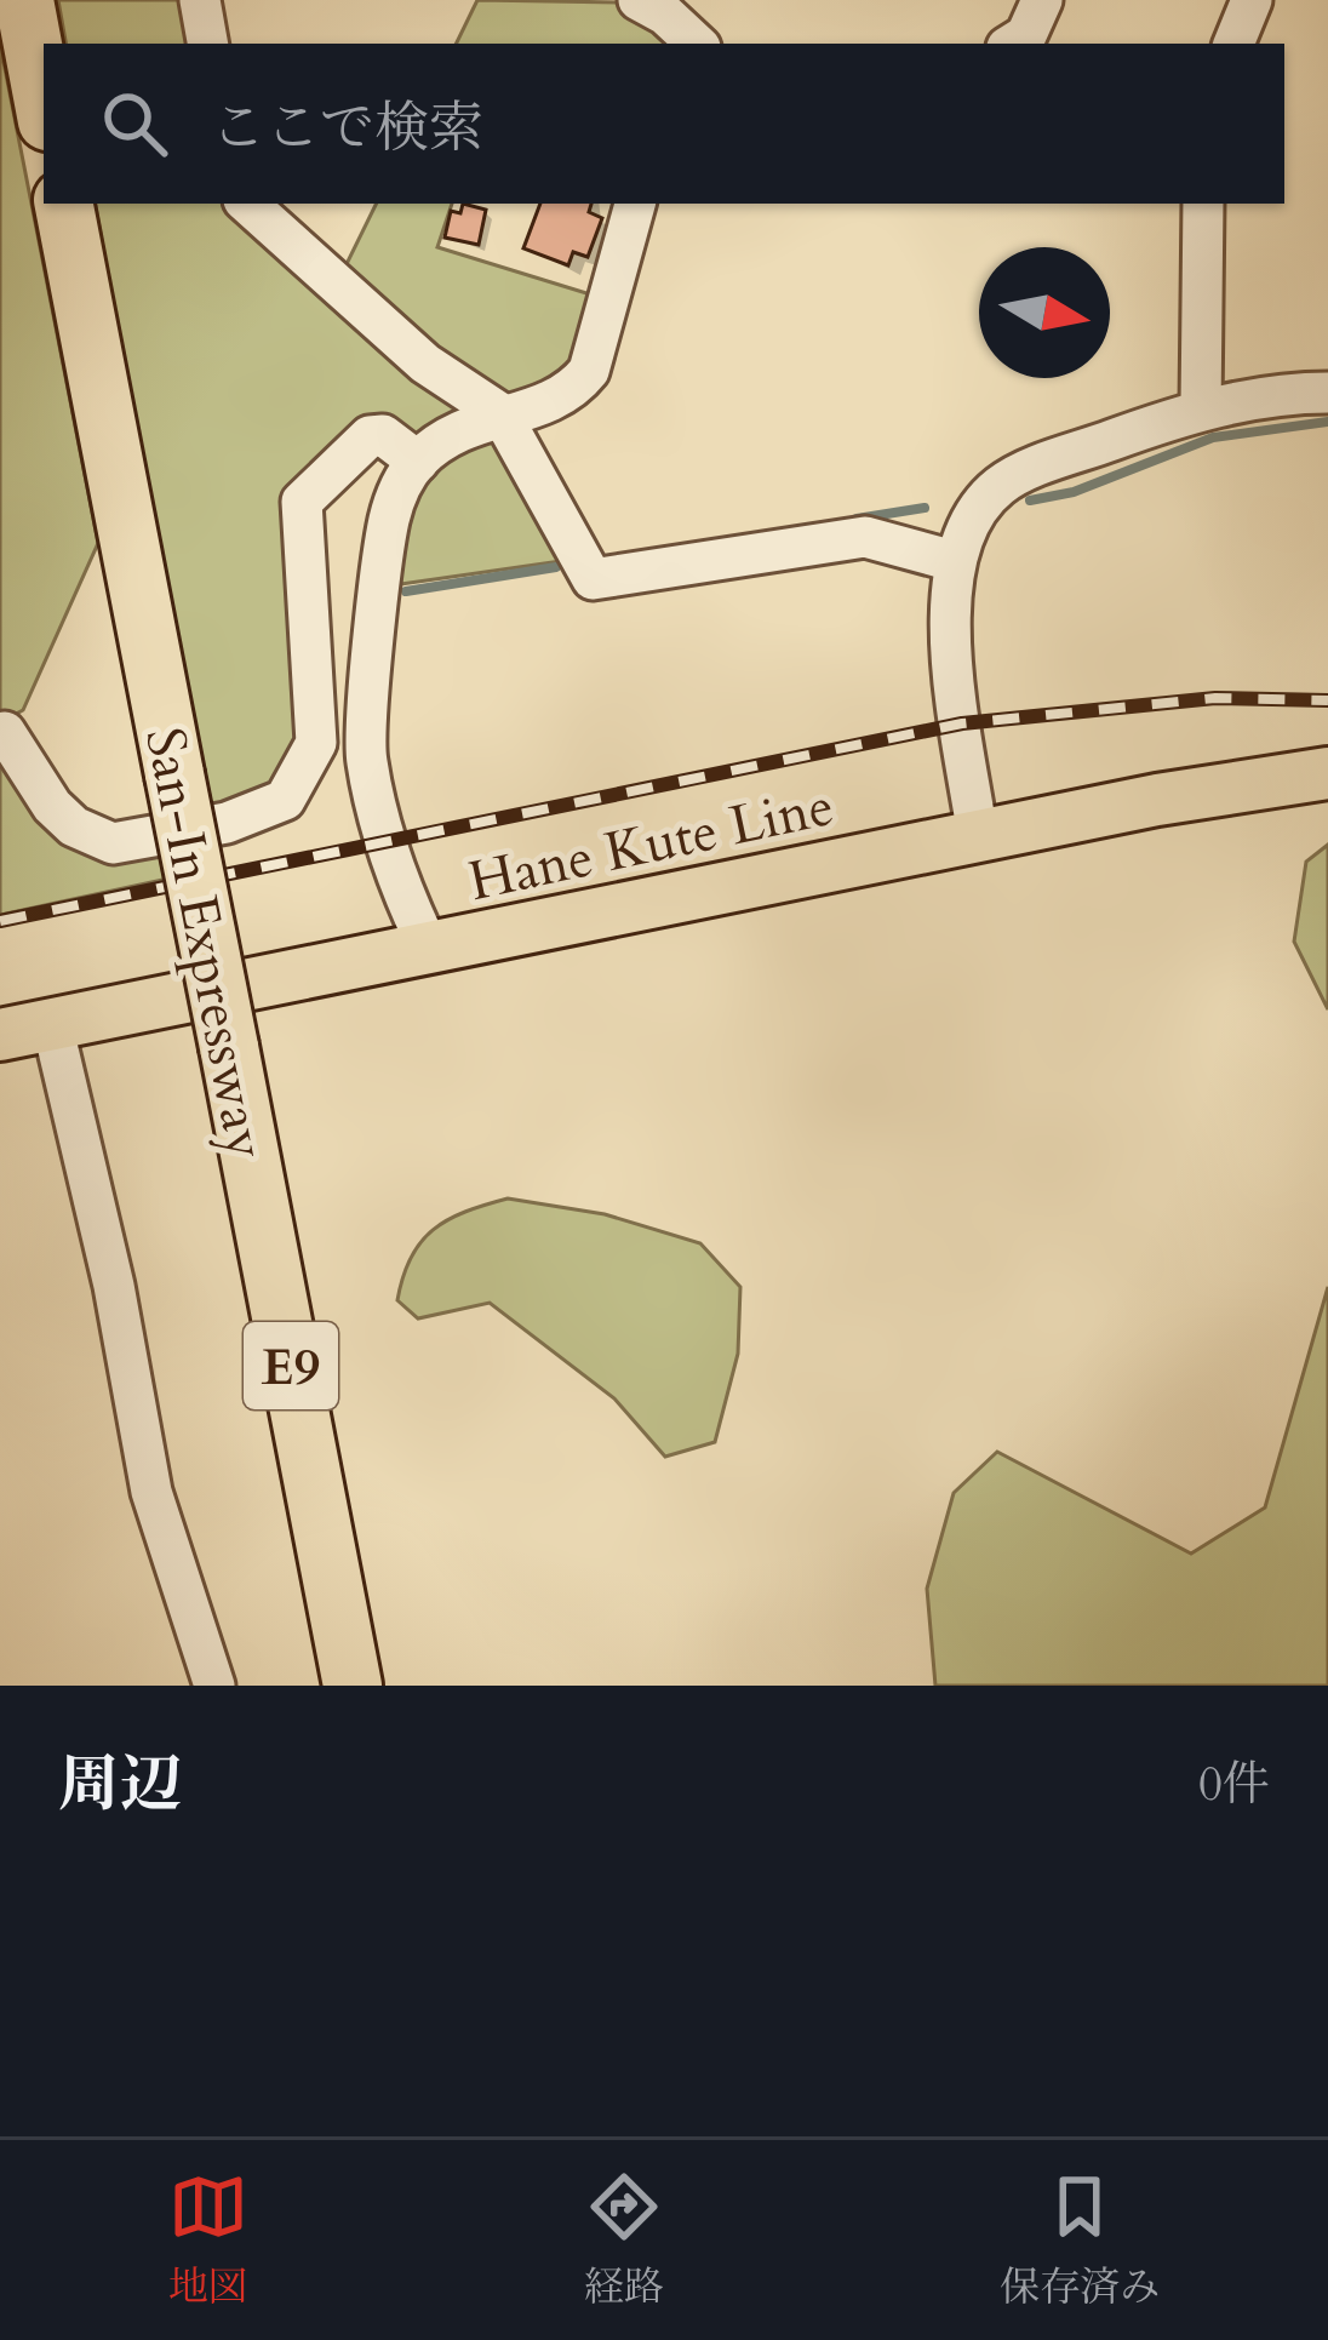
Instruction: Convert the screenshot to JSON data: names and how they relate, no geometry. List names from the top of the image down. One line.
{"streets":{"highway":["San-In Expressway","E9"],"main road":["Hane Kute Line"]},"north":"right","page":{"search":"ここで検索","heading":["周辺","0件"],"nav":["地図","経路","保存済み"]}}
